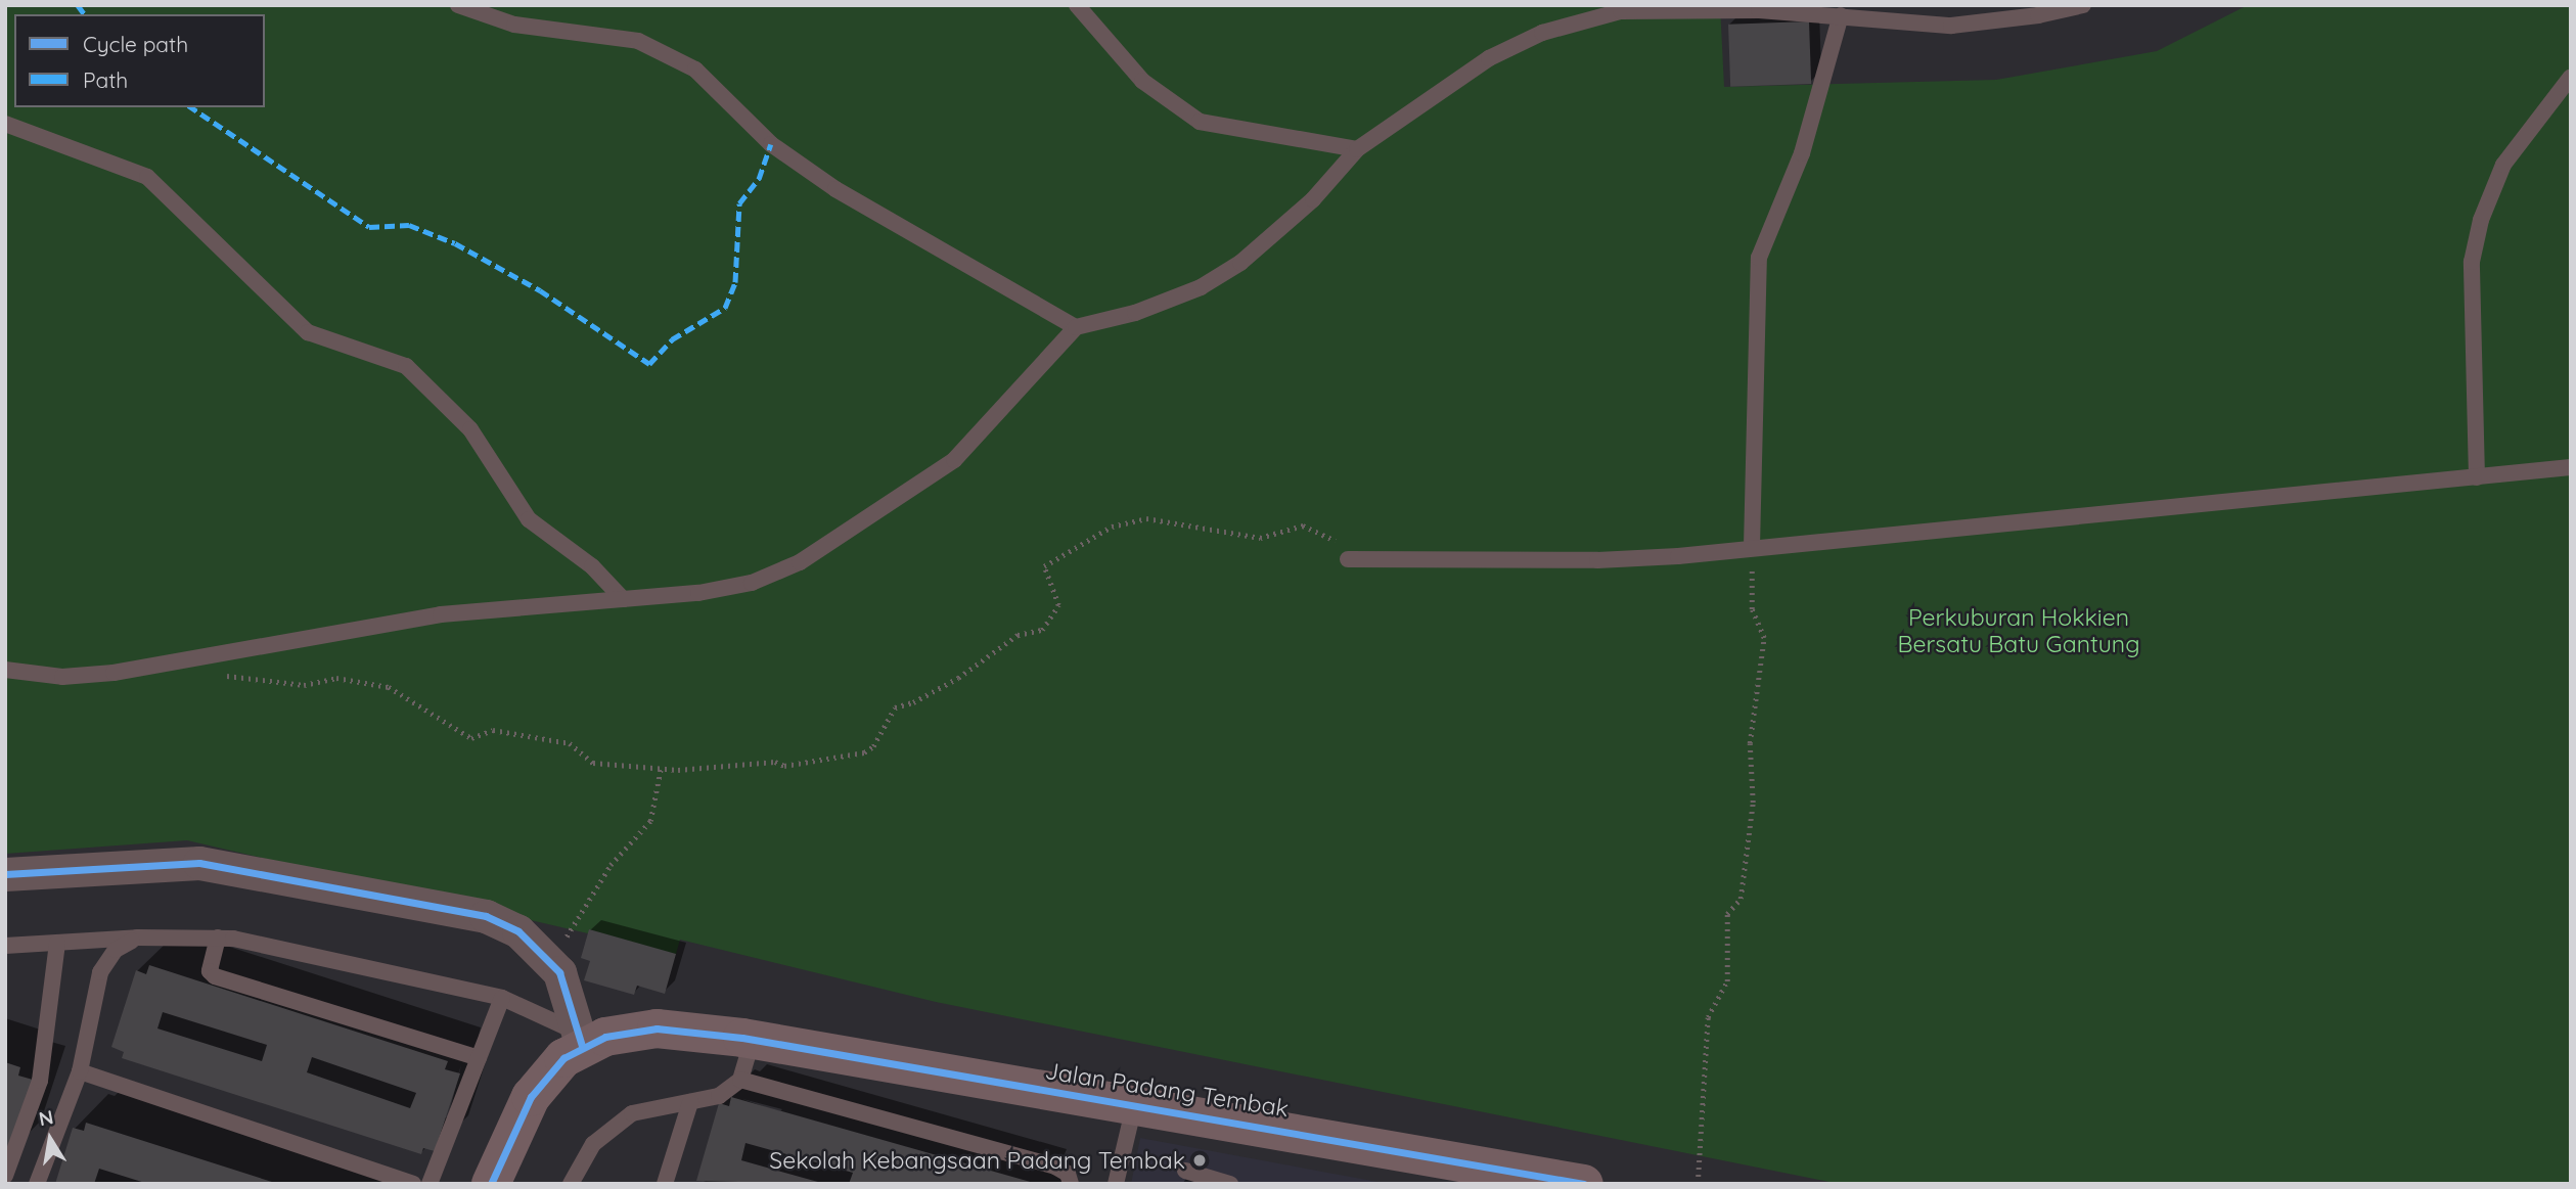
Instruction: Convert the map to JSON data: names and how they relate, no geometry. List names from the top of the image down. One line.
{"streets":{"street":["Jalan Padang Tembak"]},"parks":["Perkuburan Hokkien Bersatu Batu Gantung"],"places":["Sekolah Kebangsaan Padang Tembak"],"legend":["Cycle path","Path"],"north":"top"}
